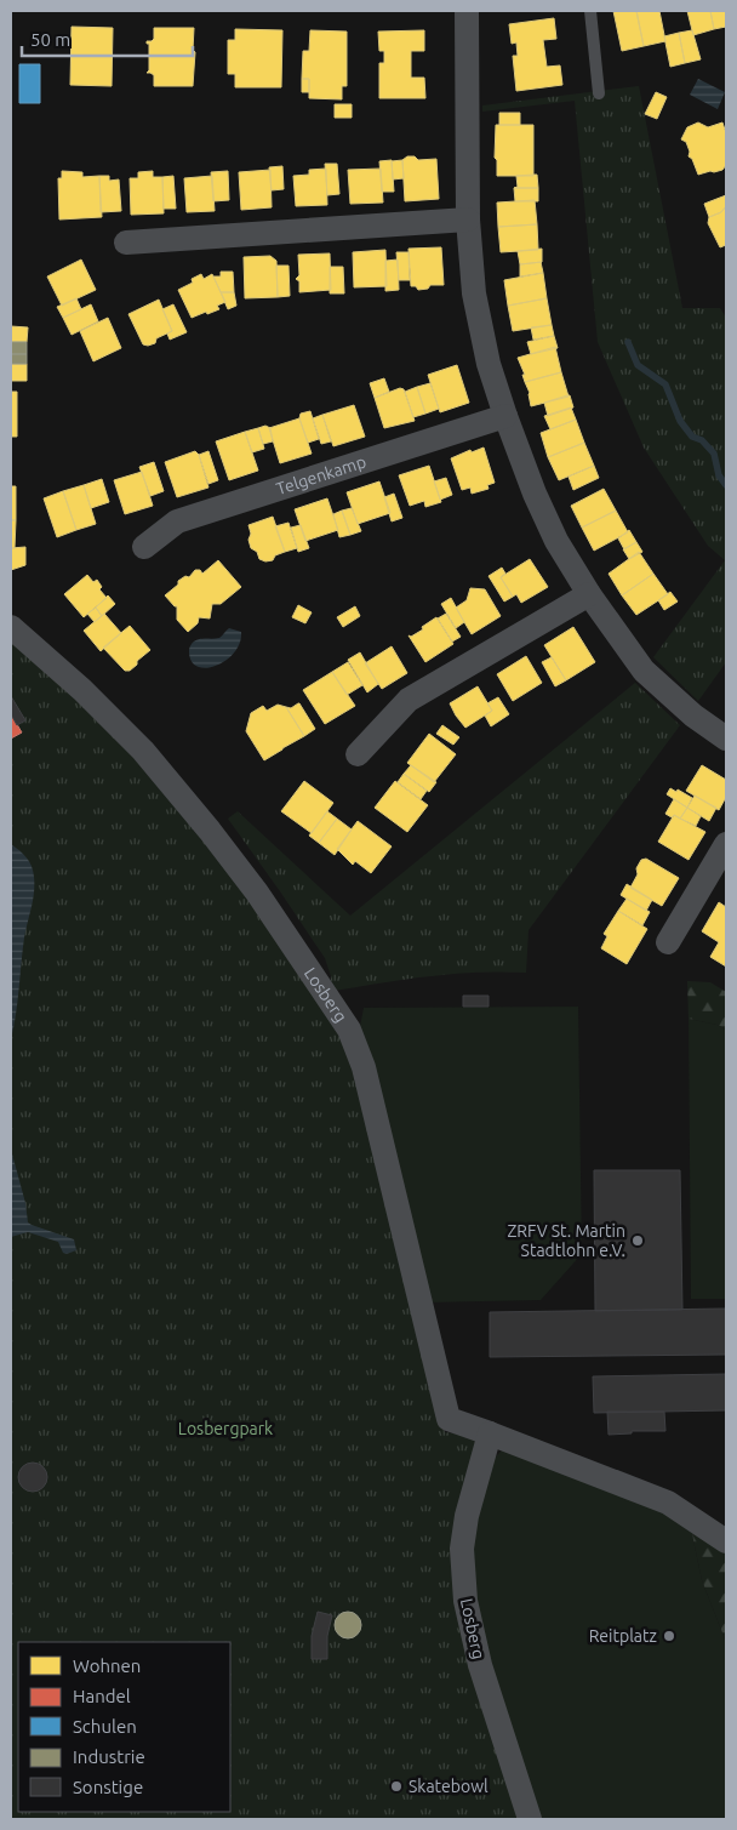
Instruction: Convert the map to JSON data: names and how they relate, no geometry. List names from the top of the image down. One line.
{"streets":{"street":["Telgenkamp","Losberg"]},"parks":["Losbergpark"],"places":["ZRFV St. Martin Stadtlohn e.V.","Reitplatz","Skatebowl"],"legend":["Wohnen","Handel","Schulen","Industrie","Sonstige"],"scale_bar":"50 m"}
